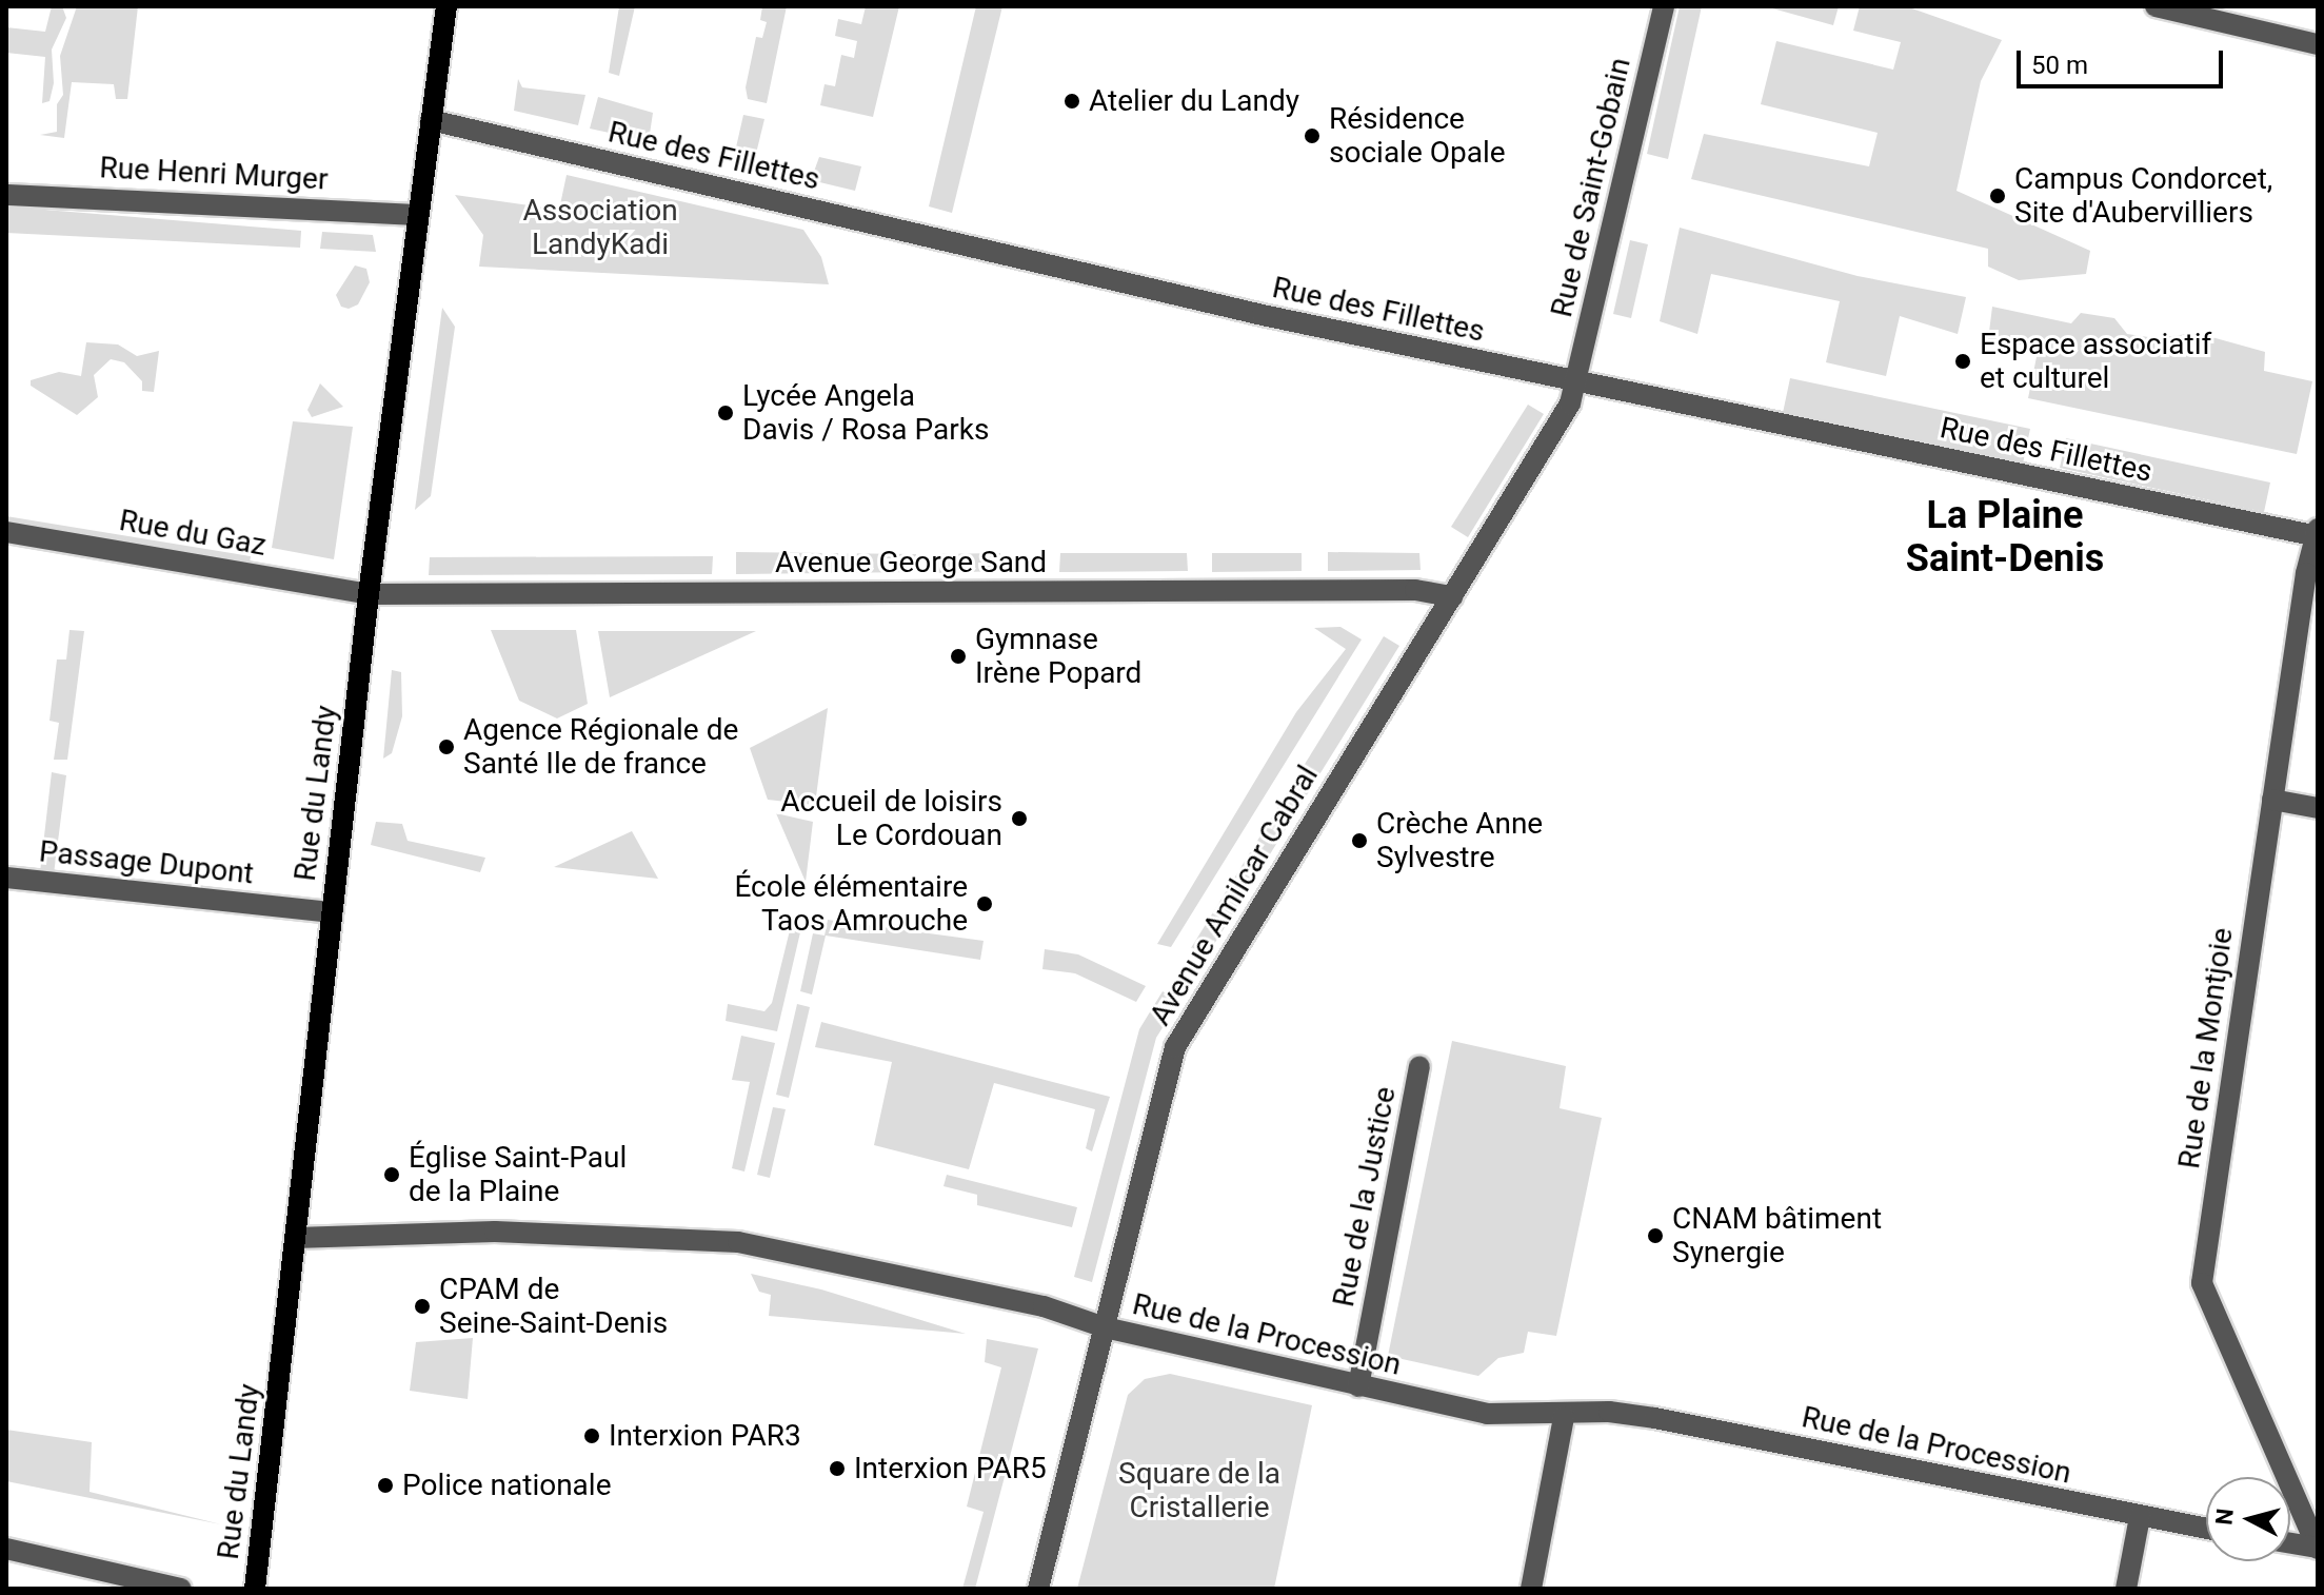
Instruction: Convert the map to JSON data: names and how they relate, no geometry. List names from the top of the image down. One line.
{"streets":{"main road":["Rue du Landy"],"street":["Rue des Fillettes","Rue Henri Murger","Rue de Saint-Gobain","Rue du Gaz","Avenue George Sand","Passage Dupont","Avenue Amilcar Cabral","Rue de la Montjoie","Rue de la Justice","Rue de la Procession"]},"crossings":[["Rue des Fillettes","Rue de Saint-Gobain"],["Rue des Fillettes","Rue du Landy"],["Rue des Fillettes","Avenue Amilcar Cabral"],["Rue des Fillettes","Rue de la Montjoie"],["Rue Henri Murger","Rue du Landy"],["Rue de Saint-Gobain","Avenue Amilcar Cabral"],["Rue du Gaz","Avenue George Sand"],["Rue du Gaz","Rue du Landy"],["Avenue George Sand","Rue du Landy"],["Avenue George Sand","Avenue Amilcar Cabral"],["Rue du Landy","Passage Dupont"],["Rue du Landy","Rue de la Procession"],["Avenue Amilcar Cabral","Rue de la Procession"],["Rue de la Justice","Rue de la Procession"]],"districts":["La Plaine Saint-Denis"],"parks":["Association LandyKadi","Square de la Cristallerie"],"places":["Atelier du Landy","Résidence sociale Opale","Campus Condorcet, Site d'Aubervilliers","Espace associatif et culturel","Lycée Angela Davis / Rosa Parks","Gymnase Irène Popard","Agence Régionale de Santé Ile de france","Accueil de loisirs Le Cordouan","Crèche Anne Sylvestre","École élémentaire Taos Amrouche","Église Saint-Paul de la Plaine","CNAM bâtiment Synergie","CPAM de Seine-Saint-Denis","Interxion PAR3","Interxion PAR5","Police nationale"],"scale_bar":"50 m","north":"left"}
